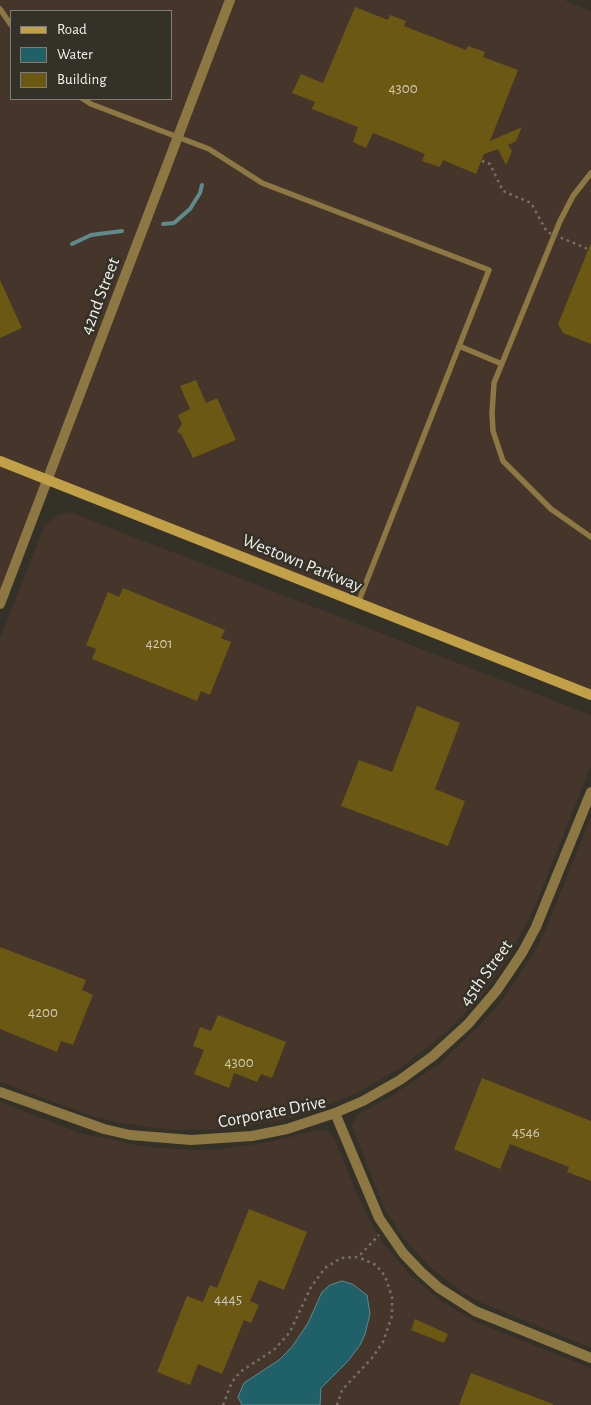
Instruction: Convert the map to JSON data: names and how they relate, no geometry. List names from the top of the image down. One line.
{"streets":{"street":["42nd Street","Westown Parkway","45th Street","Corporate Drive"]},"crossings":[["42nd Street","Westown Parkway"],["45th Street","Corporate Drive"]],"house_numbers":["4300","4201","4200","4300","4546","4445"],"legend":["Road","Water","Building"]}
